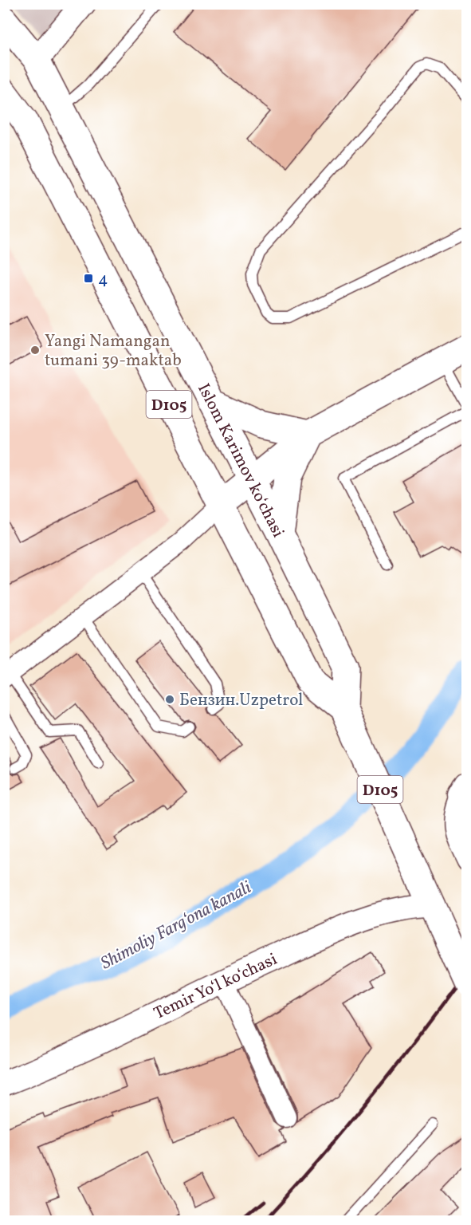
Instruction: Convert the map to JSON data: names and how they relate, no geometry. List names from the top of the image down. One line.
{"streets":{"main road":["D105","Islom Karimov koʻchasi"],"street":["Temir Yoʻl koʻchasi"]},"crossings":[["Islom Karimov koʻchasi","Temir Yoʻl koʻchasi"]],"water":["Shimoliy Fargʻona kanali"],"places":{"transit":["4"],"other":["Yangi Namangan tumani 39-maktab","Бензин.Uzpetrol"]}}
